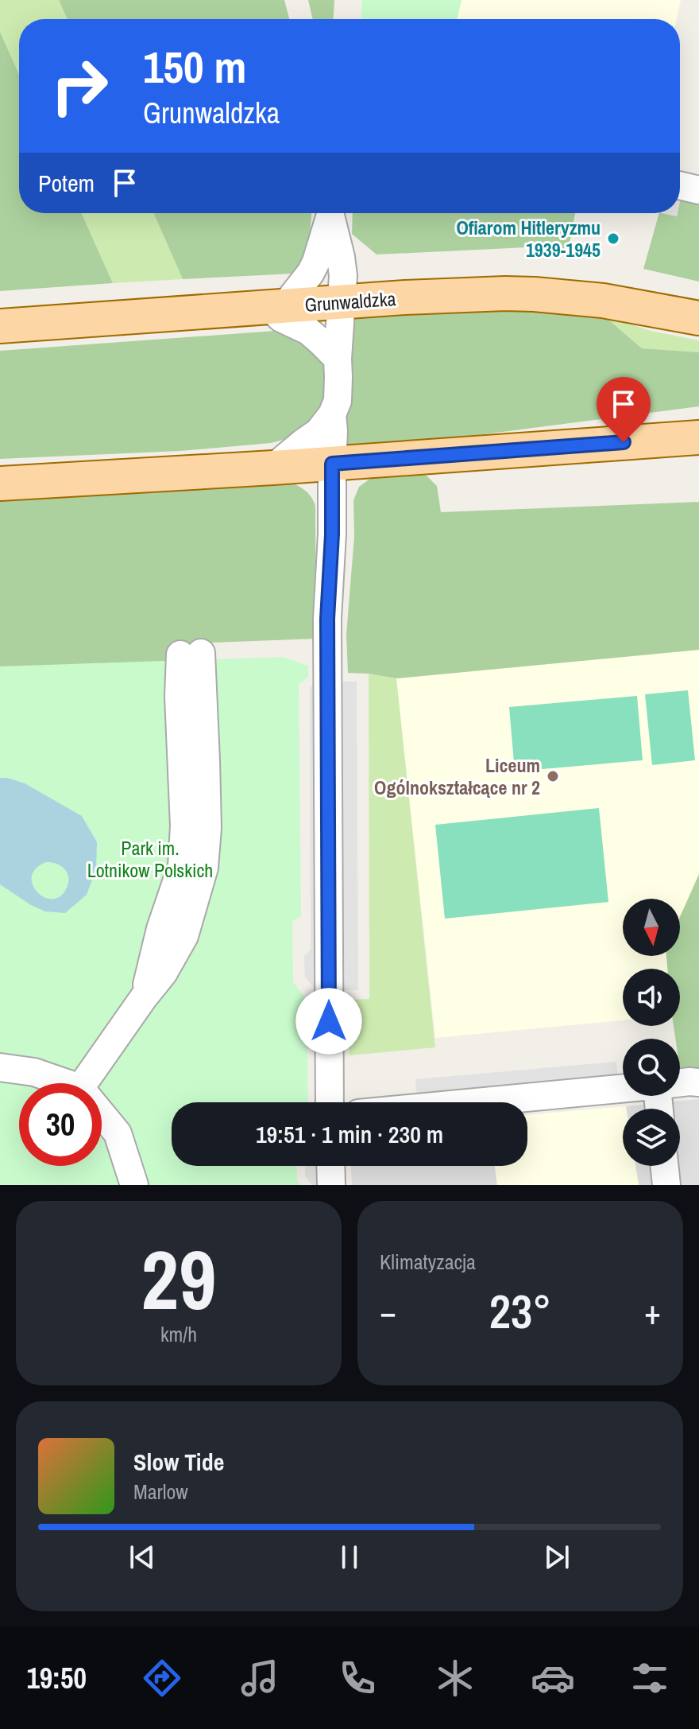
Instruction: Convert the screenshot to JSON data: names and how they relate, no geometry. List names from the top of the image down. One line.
{"streets":{"main road":["Grunwaldzka"]},"parks":["Park im. Lotnikow Polskich"],"places":["Ofiarom Hitleryzmu 1939-1945","Liceum Ogólnokształcące nr 2"],"north":"bottom","page":{"turn":["150 m","Grunwaldzka"],"then":"Potem","limit":"30","trip":"19:51 · 1 min · 230 m","tile":[["29","km/h"],"Klimatyzacja"],"heat":["−","23°","+"],"song":["Slow Tide","Marlow"],"tabs":"19:50"}}
